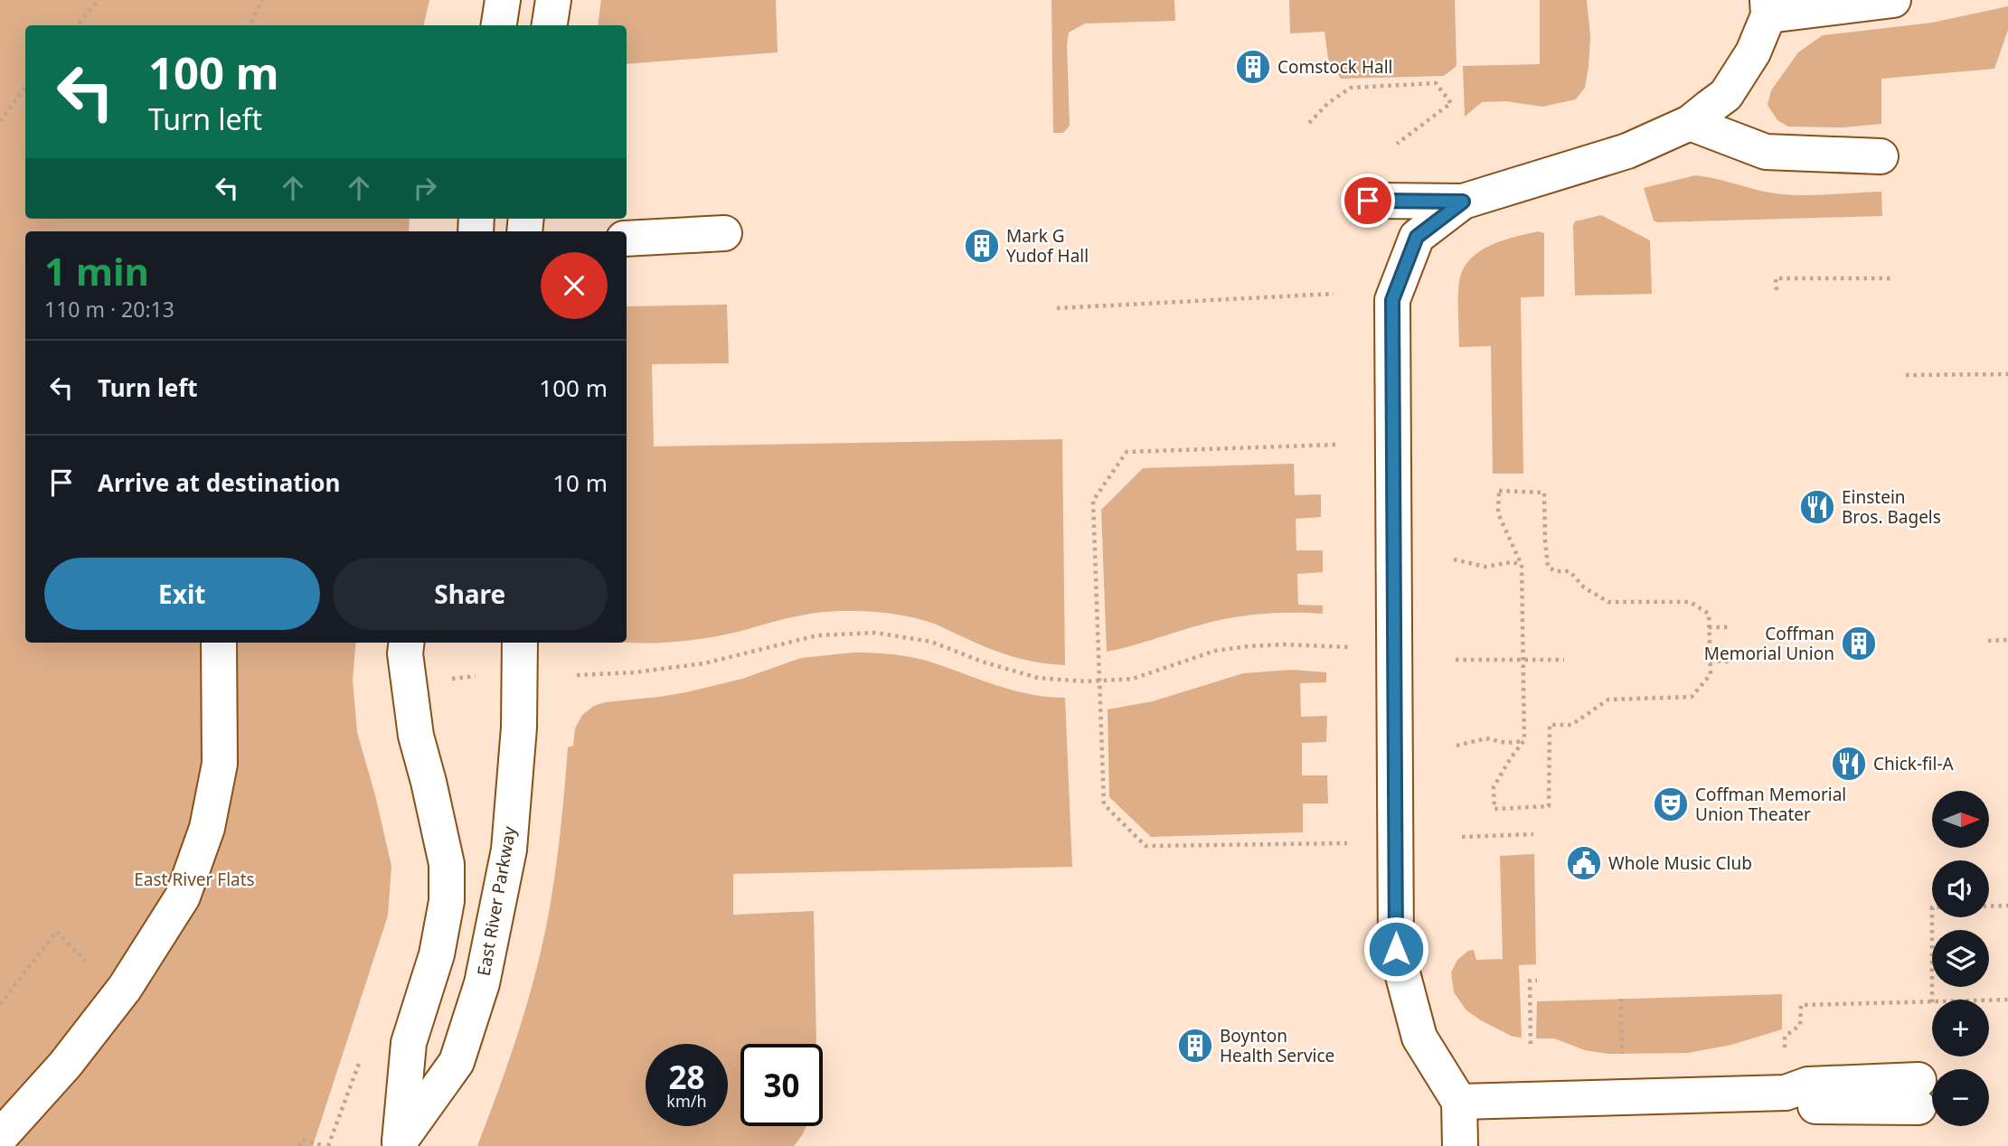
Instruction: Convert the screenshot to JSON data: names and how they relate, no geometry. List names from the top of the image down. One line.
{"streets":{"street":["East River Parkway"]},"parks":["East River Flats"],"places":{"building":["Comstock Hall","Mark G Yudof Hall","Coffman Memorial Union","Boynton Health Service"],"restaurant":["Einstein Bros. Bagels","Chick-fil-A"],"theatre":["Coffman Memorial Union Theater"],"public building":["Whole Music Club"]},"north":"right","page":{"turn":["100 m","Turn left"],"heading":["1 min","110 m · 20:13"],"list":[{"name":"Turn left","value":"100 m"},{"name":"Arrive at destination","value":"10 m"}],"buttons":["Exit","Share"],"map_buttons":["+","−"],"speed":"28 km/h","limit":"30"}}
